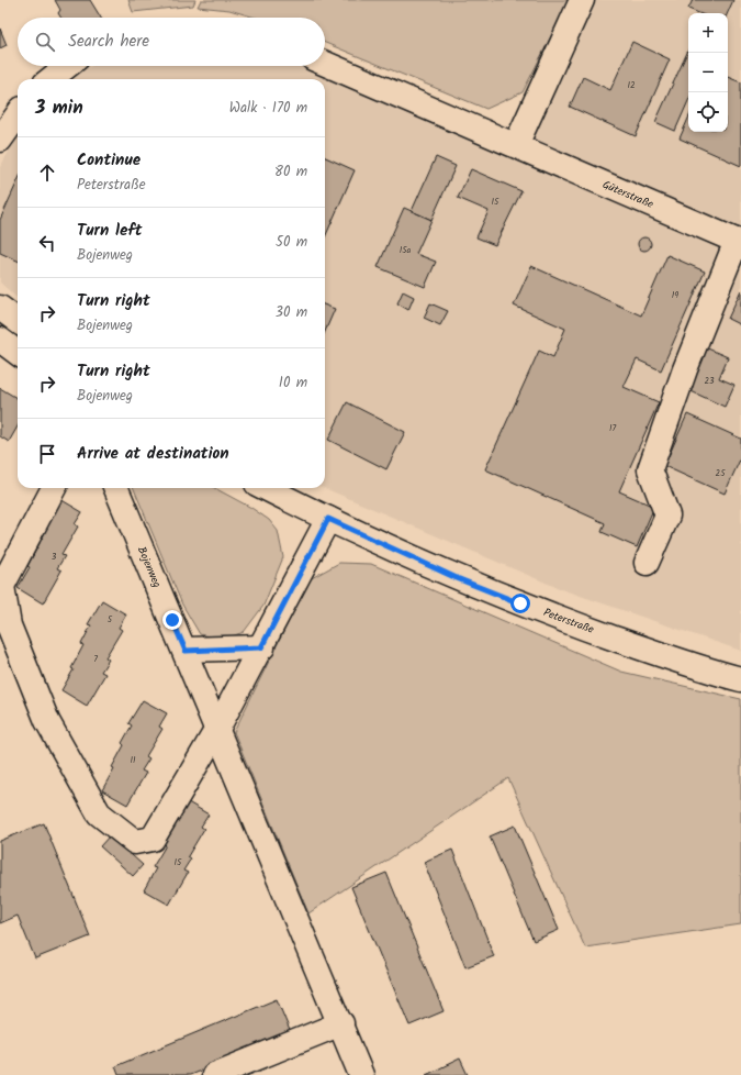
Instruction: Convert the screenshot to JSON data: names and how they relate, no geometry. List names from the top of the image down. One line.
{"streets":{"street":["Güterstraße","Bojenweg","Peterstraße"]},"house_numbers":["12","15","15a","19","23","17","25","3","5","7","11","15"],"page":{"map_buttons":["+","−"],"search":"Search here","heading":["3 min","Walk · 170 m"],"list":[["Continue","Peterstraße","80 m"],["Turn left","Bojenweg","50 m"],["Turn right","Bojenweg","30 m"],["Turn right","Bojenweg","10 m"],"Arrive at destination"]}}
